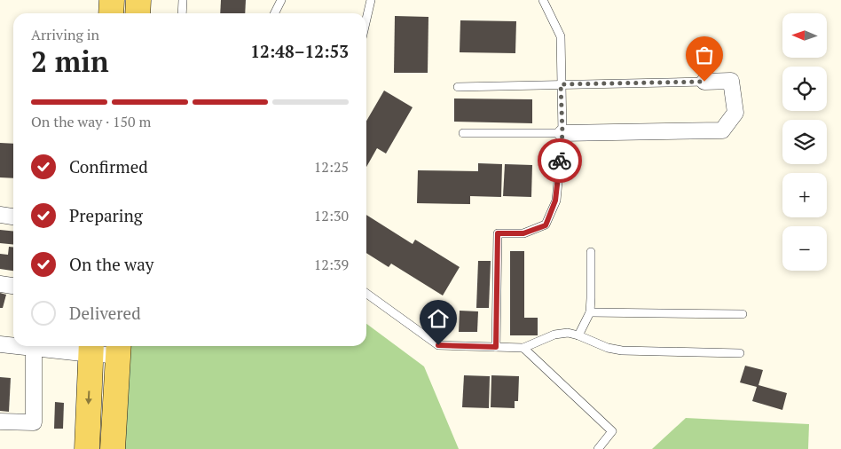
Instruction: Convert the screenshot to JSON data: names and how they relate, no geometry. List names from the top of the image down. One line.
{"north":"left","page":{"map_buttons":["+","−"],"heading":["2 min","Arriving in","12:48–12:53"],"bar":"On the way · 150 m","list":[["Confirmed","12:25"],["Preparing","12:30"],["On the way","12:39"],"Delivered"]}}
